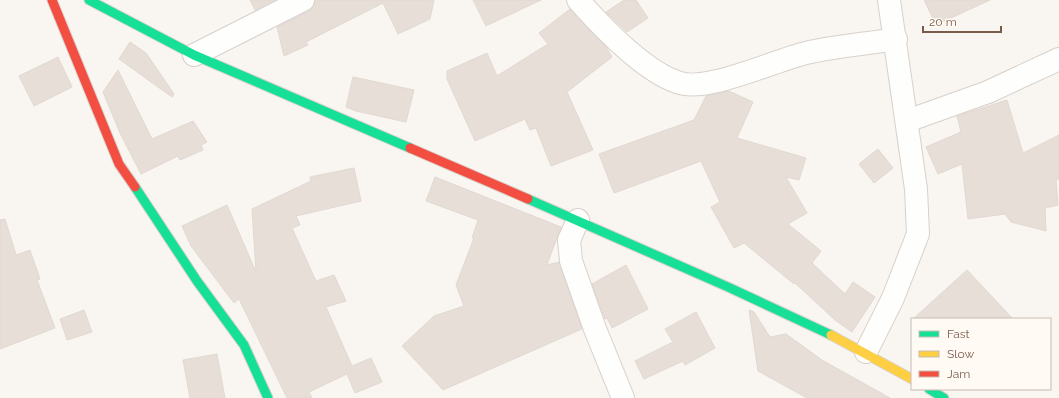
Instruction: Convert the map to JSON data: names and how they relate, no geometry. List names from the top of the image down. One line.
{"legend":["Fast","Slow","Jam"],"scale_bar":"20 m"}
